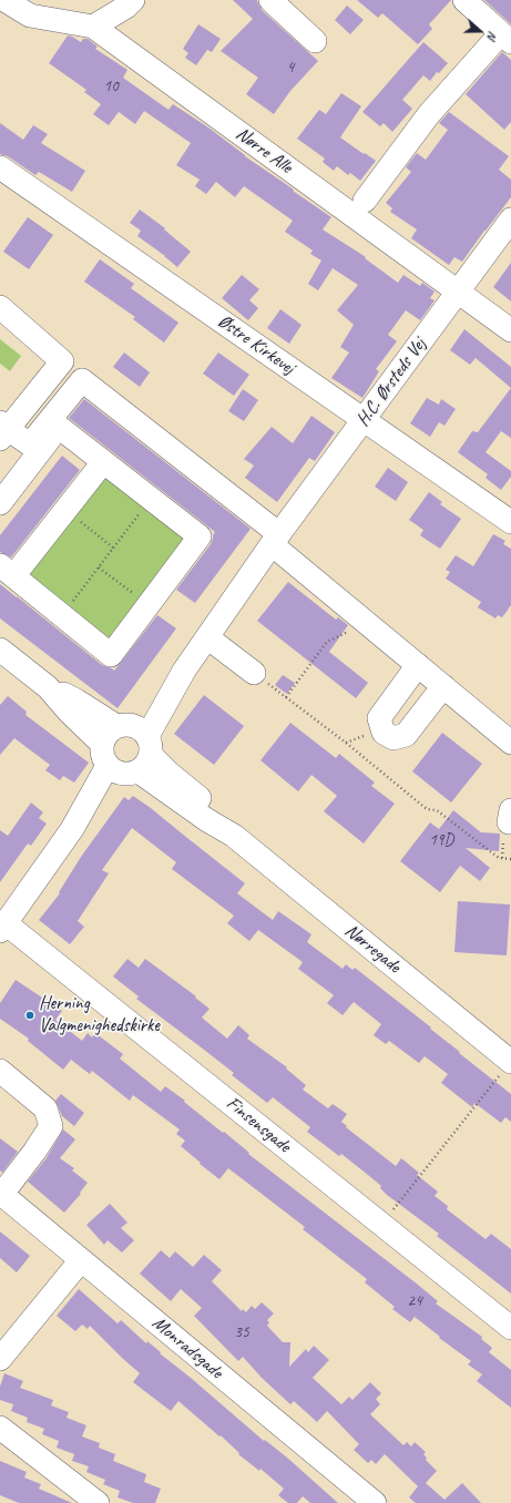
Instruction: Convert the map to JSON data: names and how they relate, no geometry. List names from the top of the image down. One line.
{"streets":{"street":["Nørre Alle","Østre Kirkevej","H.C. Ørsteds Vej","Nørregade","Finsensgade","Monradsgade"]},"crossings":[["Nørre Alle","H.C. Ørsteds Vej"],["Østre Kirkevej","H.C. Ørsteds Vej"],["H.C. Ørsteds Vej","Nørregade"],["H.C. Ørsteds Vej","Finsensgade"]],"places":["Herning Valgmenighedskirke"],"house_numbers":["4","10","19D","24","35"],"north":"right"}
